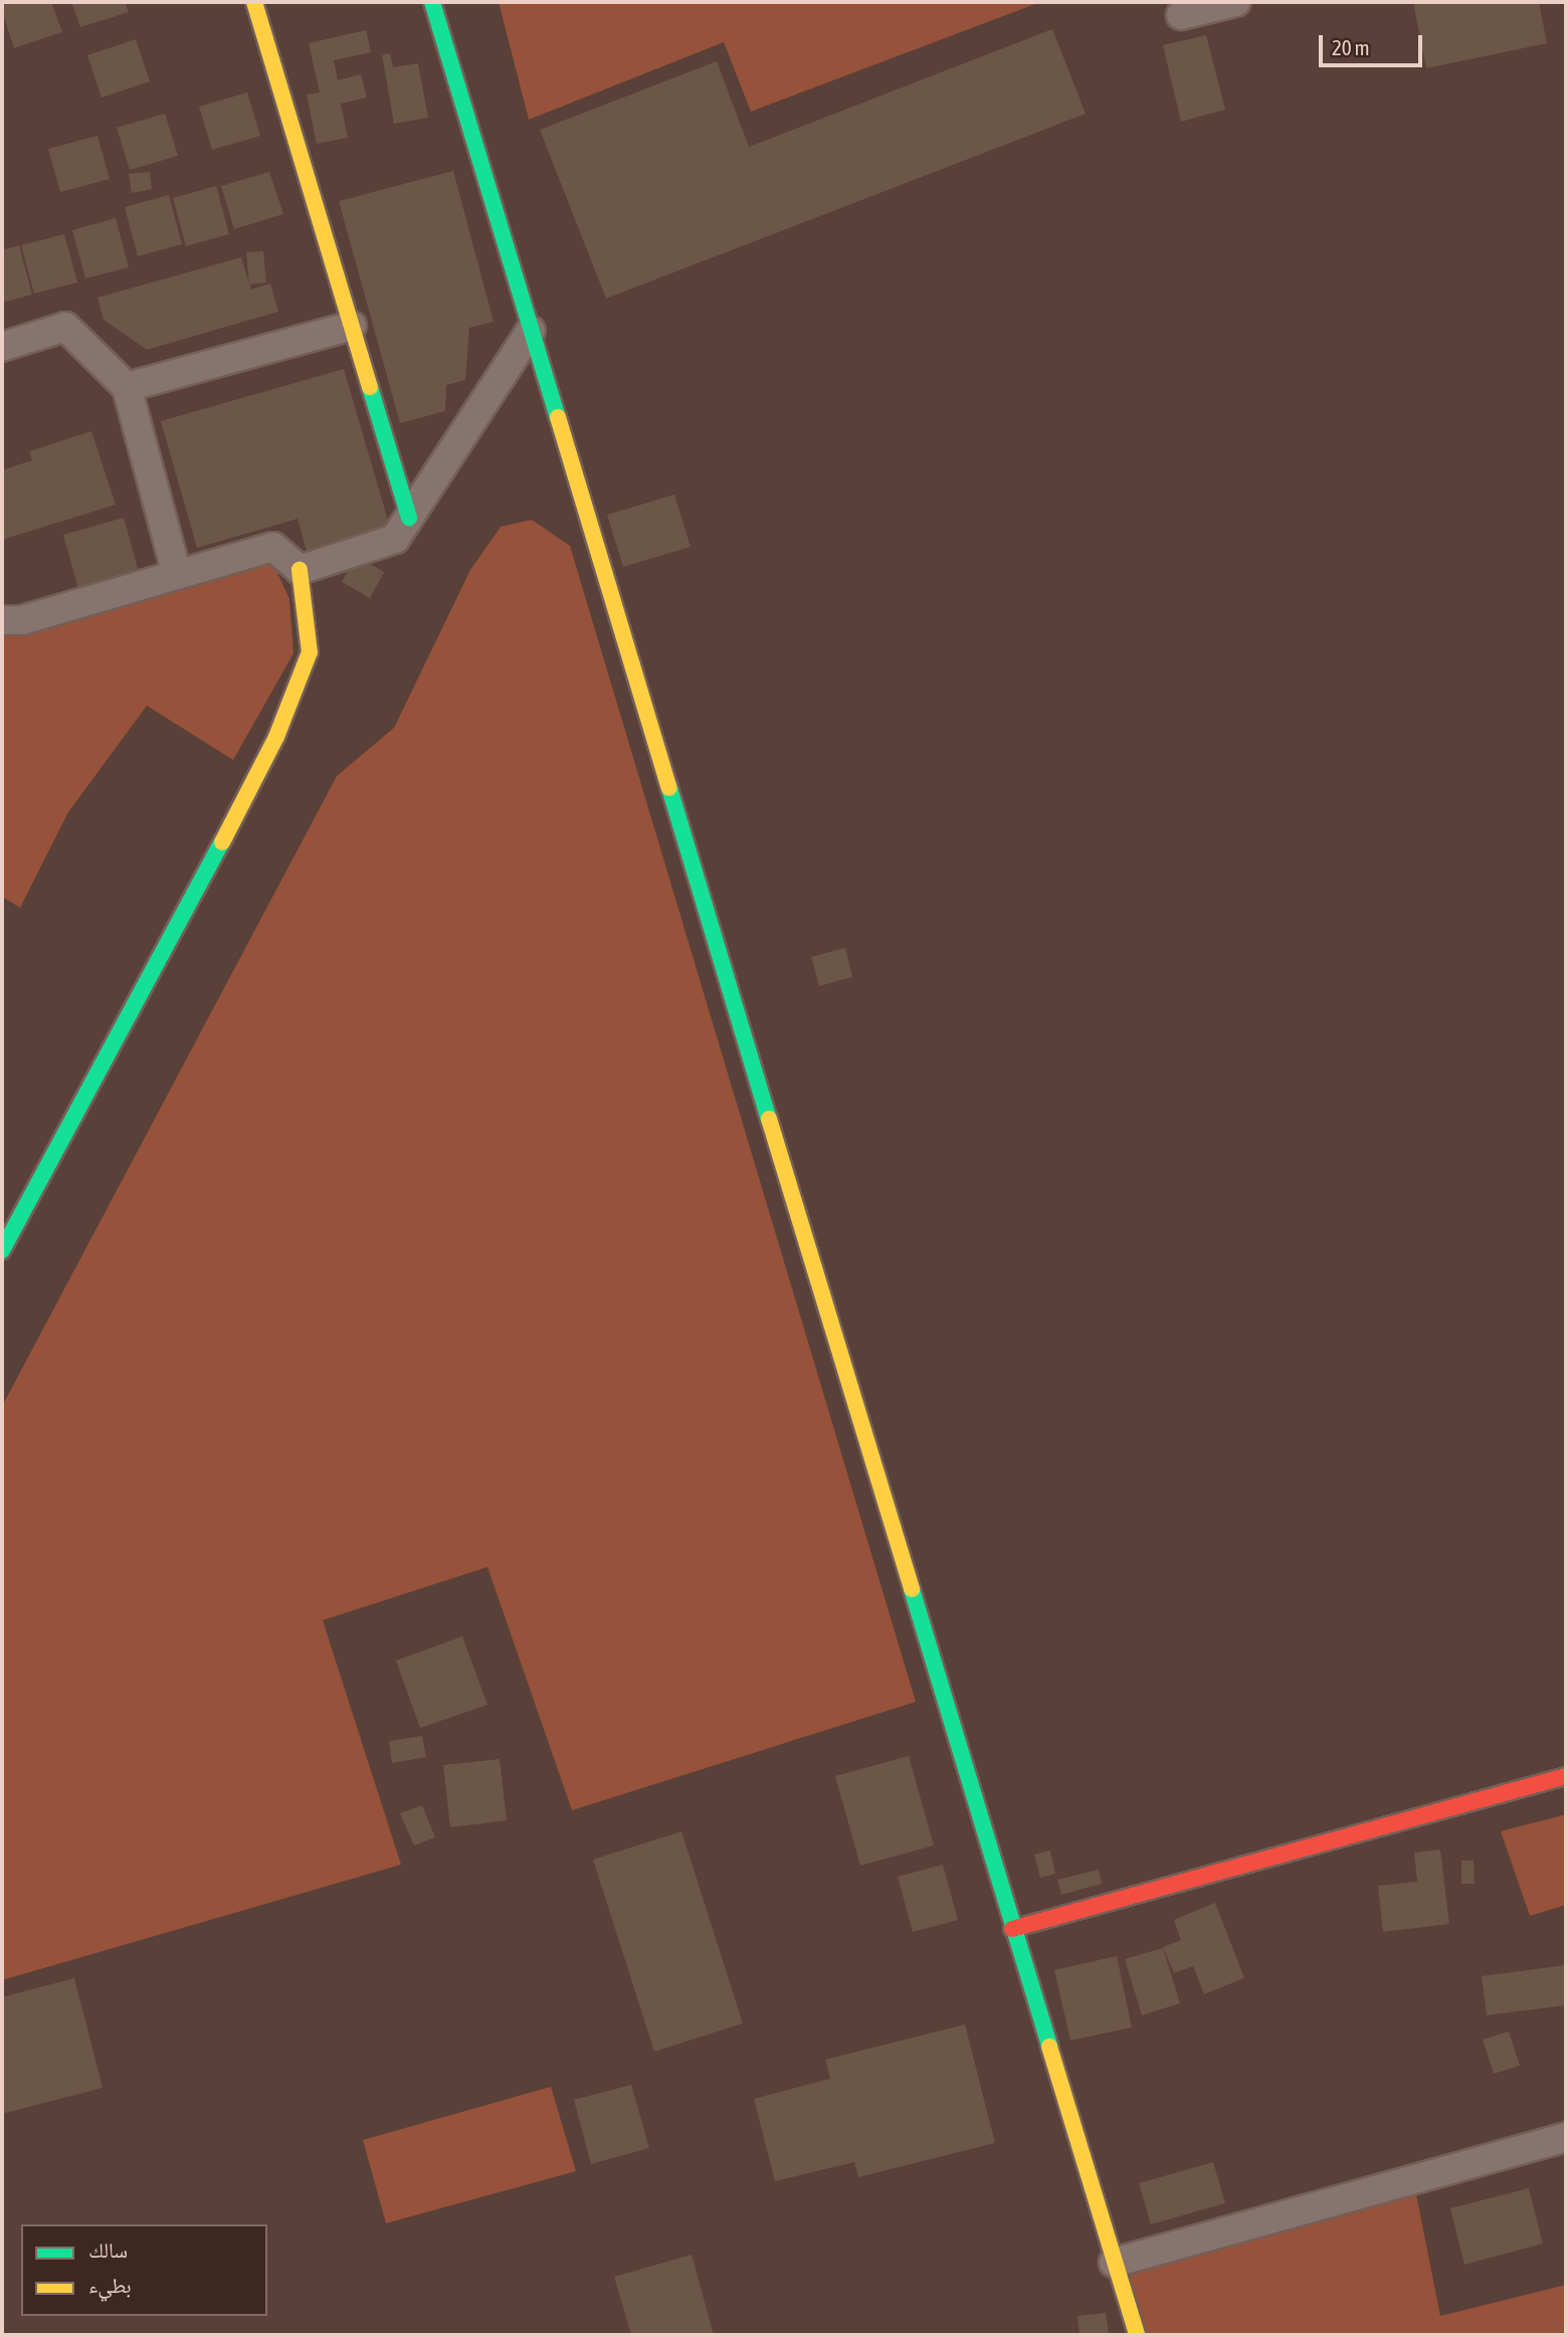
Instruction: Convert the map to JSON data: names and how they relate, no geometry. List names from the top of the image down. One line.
{"legend":["سالك","بطيء"],"scale_bar":"20 m"}
